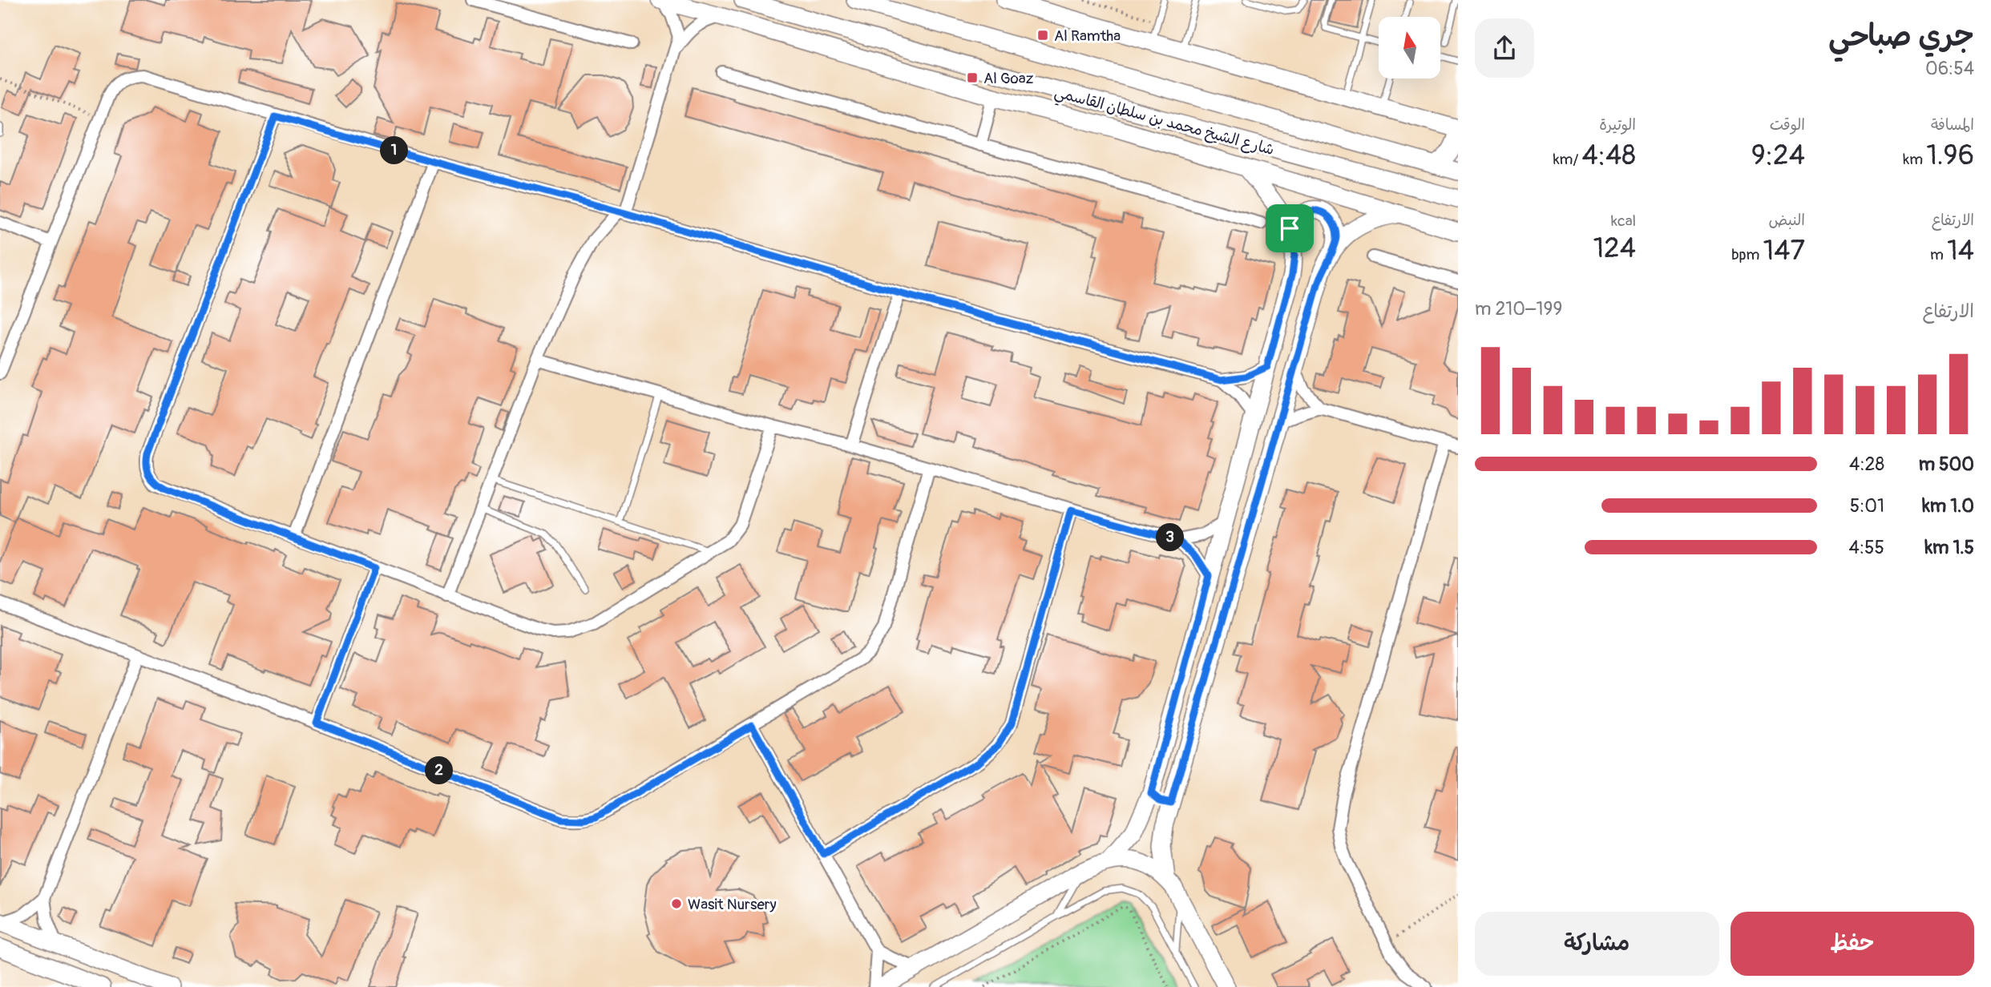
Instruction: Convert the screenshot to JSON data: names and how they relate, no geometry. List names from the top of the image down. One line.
{"streets":{"street":["شارع الشيخ محمد بن سلطان القاسمي"]},"places":{"transit":["Al Ramtha","Al Goaz"],"other":["Wasit Nursery"]},"north":"top","page":{"heading":["جري صباحي","06:54"],"stats":[["المسافة","1.96 km"],["الوقت","9:24"],["الوتيرة","4:48 /km"],["الارتفاع","14 m"],["النبض","147 bpm"],["kcal","124"]],"pins":["1","3","2"],"chart":["الارتفاع","199–210 m"],"list":[{"name":"500 m","note":"4:28"},{"name":"1.0 km","note":"5:01"},{"name":"1.5 km","note":"4:55"}],"buttons":["حفظ","مشاركة"]}}
